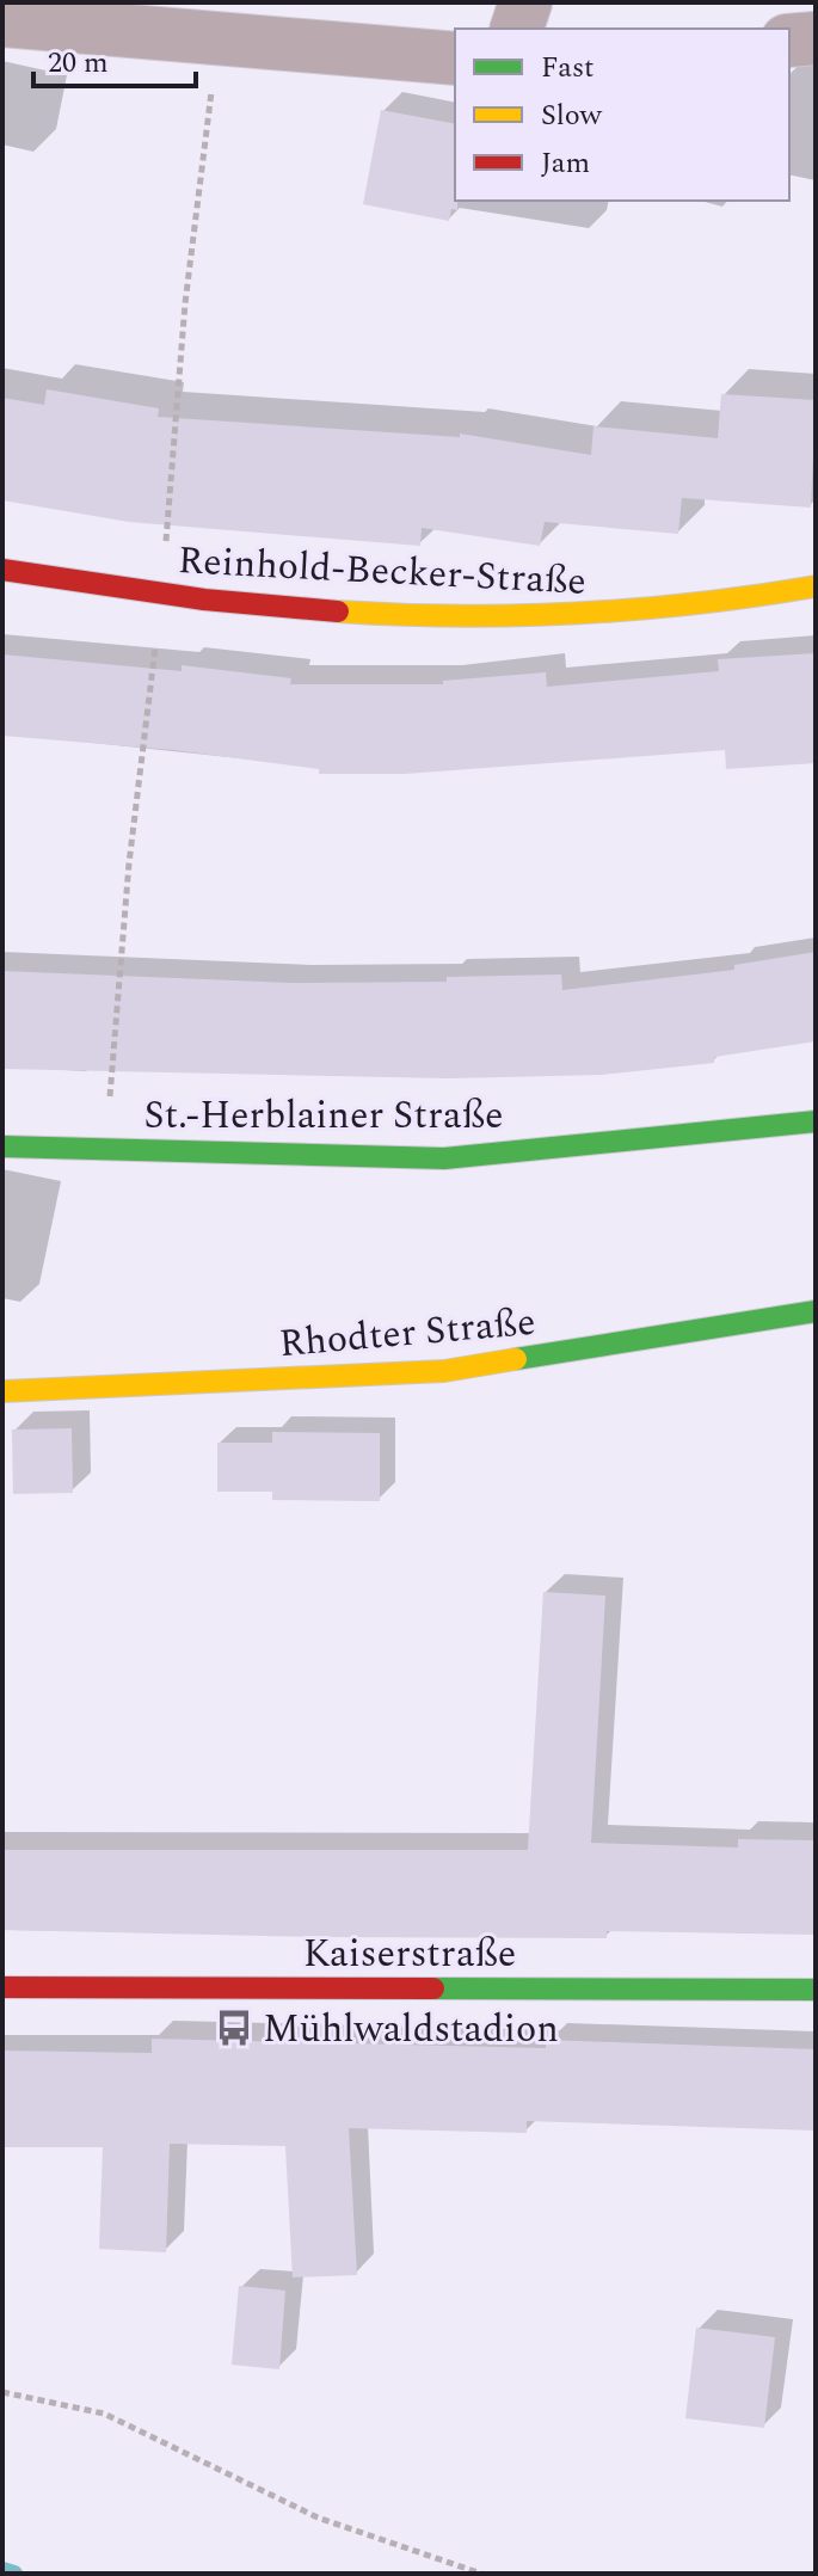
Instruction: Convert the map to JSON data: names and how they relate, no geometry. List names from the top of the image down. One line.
{"streets":{"street":["Reinhold-Becker-Straße","St.-Herblainer Straße","Rhodter Straße","Kaiserstraße"]},"places":{"bus stop":["Mühlwaldstadion"]},"legend":["Fast","Slow","Jam"],"scale_bar":"20 m"}
